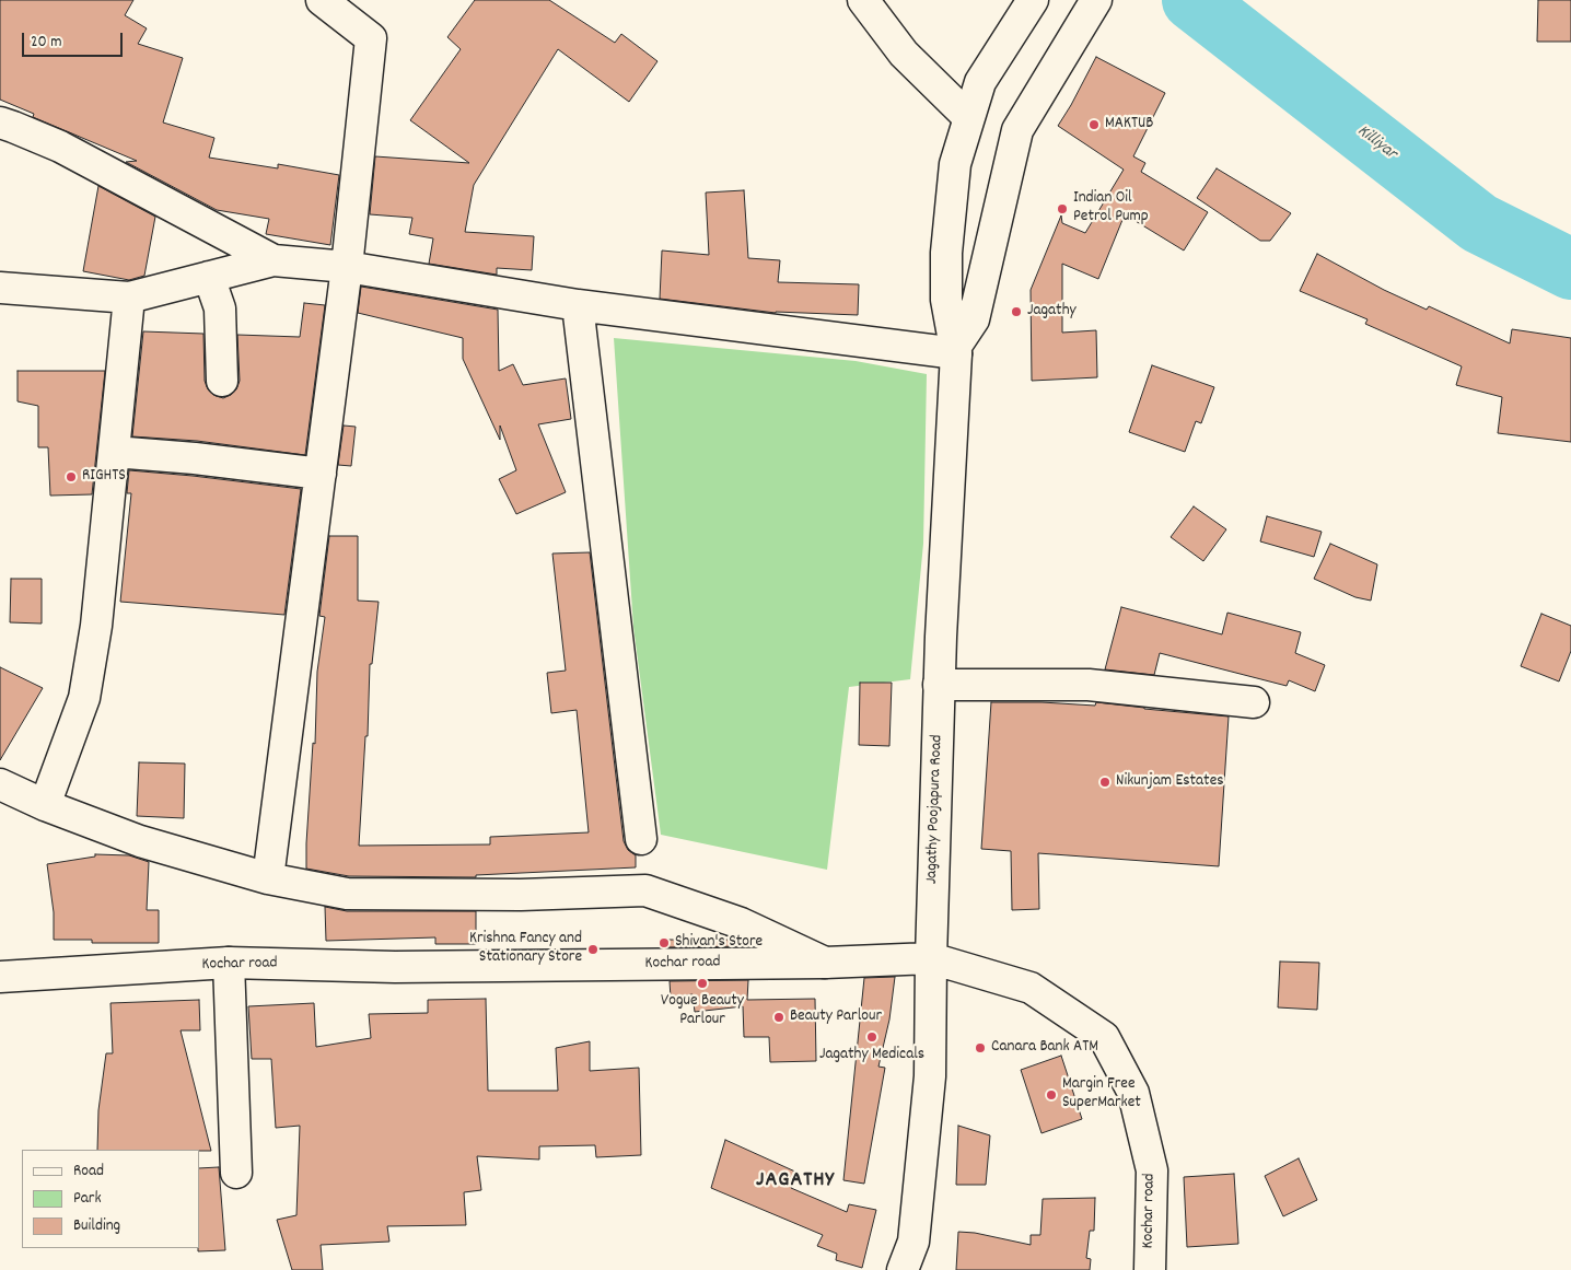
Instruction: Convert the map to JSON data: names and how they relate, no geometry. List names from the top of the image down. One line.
{"streets":{"street":["Jagathy Poojapura Road","Kochar road"]},"crossings":[["Jagathy Poojapura Road","Kochar road"]],"districts":["JAGATHY"],"water":["Killiyar"],"places":["MAKTUB","Indian Oil Petrol Pump","Jagathy","RIGHTS","Nikunjam Estates","Shivan's Store","Krishna Fancy and Stationary Store","Vogue Beauty Parlour","Beauty Parlour","Jagathy Medicals","Canara Bank ATM","Margin Free SuperMarket"],"legend":["Road","Park","Building"],"scale_bar":"20 m"}
